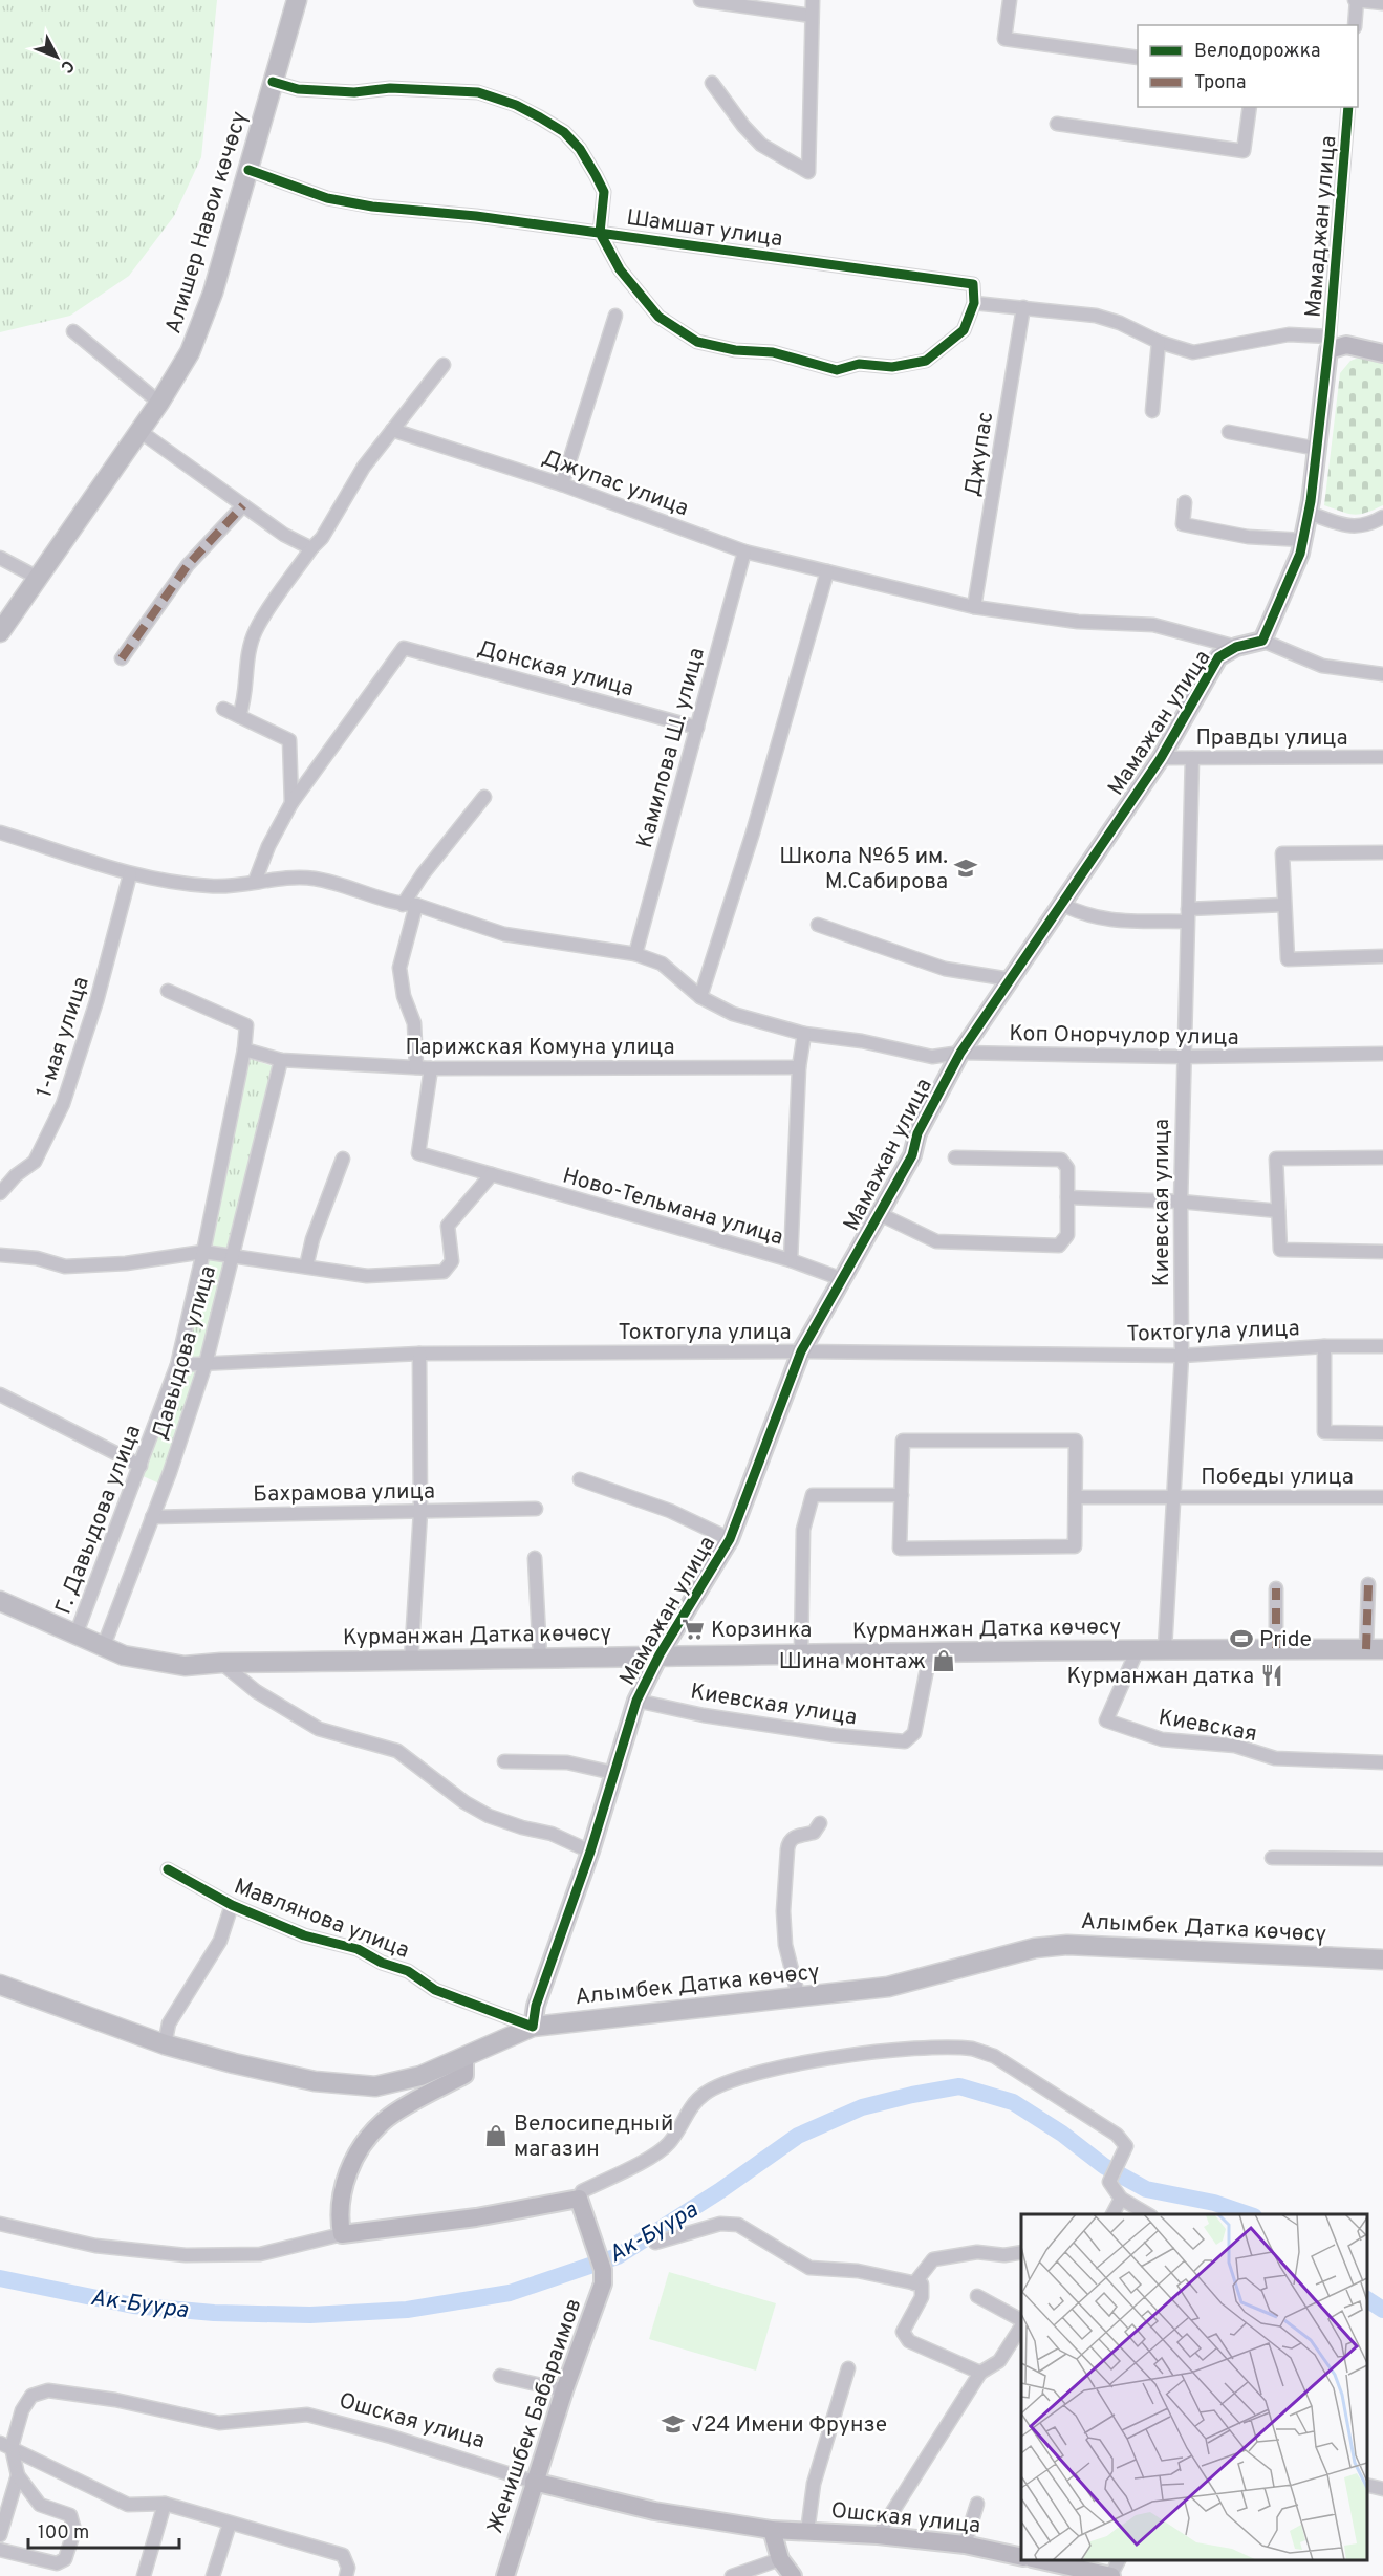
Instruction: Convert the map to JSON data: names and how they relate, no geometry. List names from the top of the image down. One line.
{"streets":{"main road":["Алишер Навои көчөсү","Курманжан Датка көчөсү","Алымбек Датка көчөсү"],"street":["Мамаджан улица","Шамшат улица","Джупас","Джупас улица","Донская улица","Мамажан улица","Правды улица","Камилова Ш. улица","Коп Онорчулор улица","1-мая улица","Парижская Комуна улица","Киевская улица","Ново-Тельмана улица","Токтогула улица","Давыдова улица","Победы улица","Бахрамова улица","Г. Давыдова улица","Киевская","Мавлянова улица","Женишбек Бабараимов","Ошская улица"]},"crossings":[["Алишер Навои көчөсү","Шамшат улица"],["Джупас","Джупас улица"],["Джупас улица","Мамажан улица"],["Джупас улица","Камилова Ш. улица"],["Донская улица","Камилова Ш. улица"],["Мамажан улица","Правды улица"],["Мамажан улица","Коп Онорчулор улица"],["Мамажан улица","Киевская улица"],["Мамажан улица","Ново-Тельмана улица"],["Мамажан улица","Токтогула улица"],["Мамажан улица","Курманжан Датка көчөсү"],["Мамажан улица","Мавлянова улица"],["Мамажан улица","Алымбек Датка көчөсү"],["Правды улица","Киевская улица"],["Камилова Ш. улица","Коп Онорчулор улица"],["Коп Онорчулор улица","1-мая улица"],["Коп Онорчулор улица","Киевская улица"],["Парижская Комуна улица","Ново-Тельмана улица"],["Парижская Комуна улица","Давыдова улица"],["Парижская Комуна улица","Г. Давыдова улица"],["Киевская улица","Токтогула улица"],["Киевская улица","Победы улица"],["Киевская улица","Курманжан Датка көчөсү"],["Токтогула улица","Давыдова улица"],["Токтогула улица","Г. Давыдова улица"],["Давыдова улица","Бахрамова улица"],["Давыдова улица","Курманжан Датка көчөсү"],["Г. Давыдова улица","Курманжан Датка көчөсү"],["Курманжан Датка көчөсү","Киевская"],["Мавлянова улица","Алымбек Датка көчөсү"],["Женишбек Бабараимов","Ошская улица"]],"water":["Ак-Буура"],"places":{"school or university":["Школа №65 им. М.Сабирова","√24 Имени Фрунзе"],"supermarket":["Корзинка"],"sports":["Pride"],"shop":["Шина монтаж","Велосипедный магазин"],"restaurant":["Курманжан датка"]},"legend":["Велодорожка","Тропа"],"scale_bar":"100 m","north":"bottom right"}
